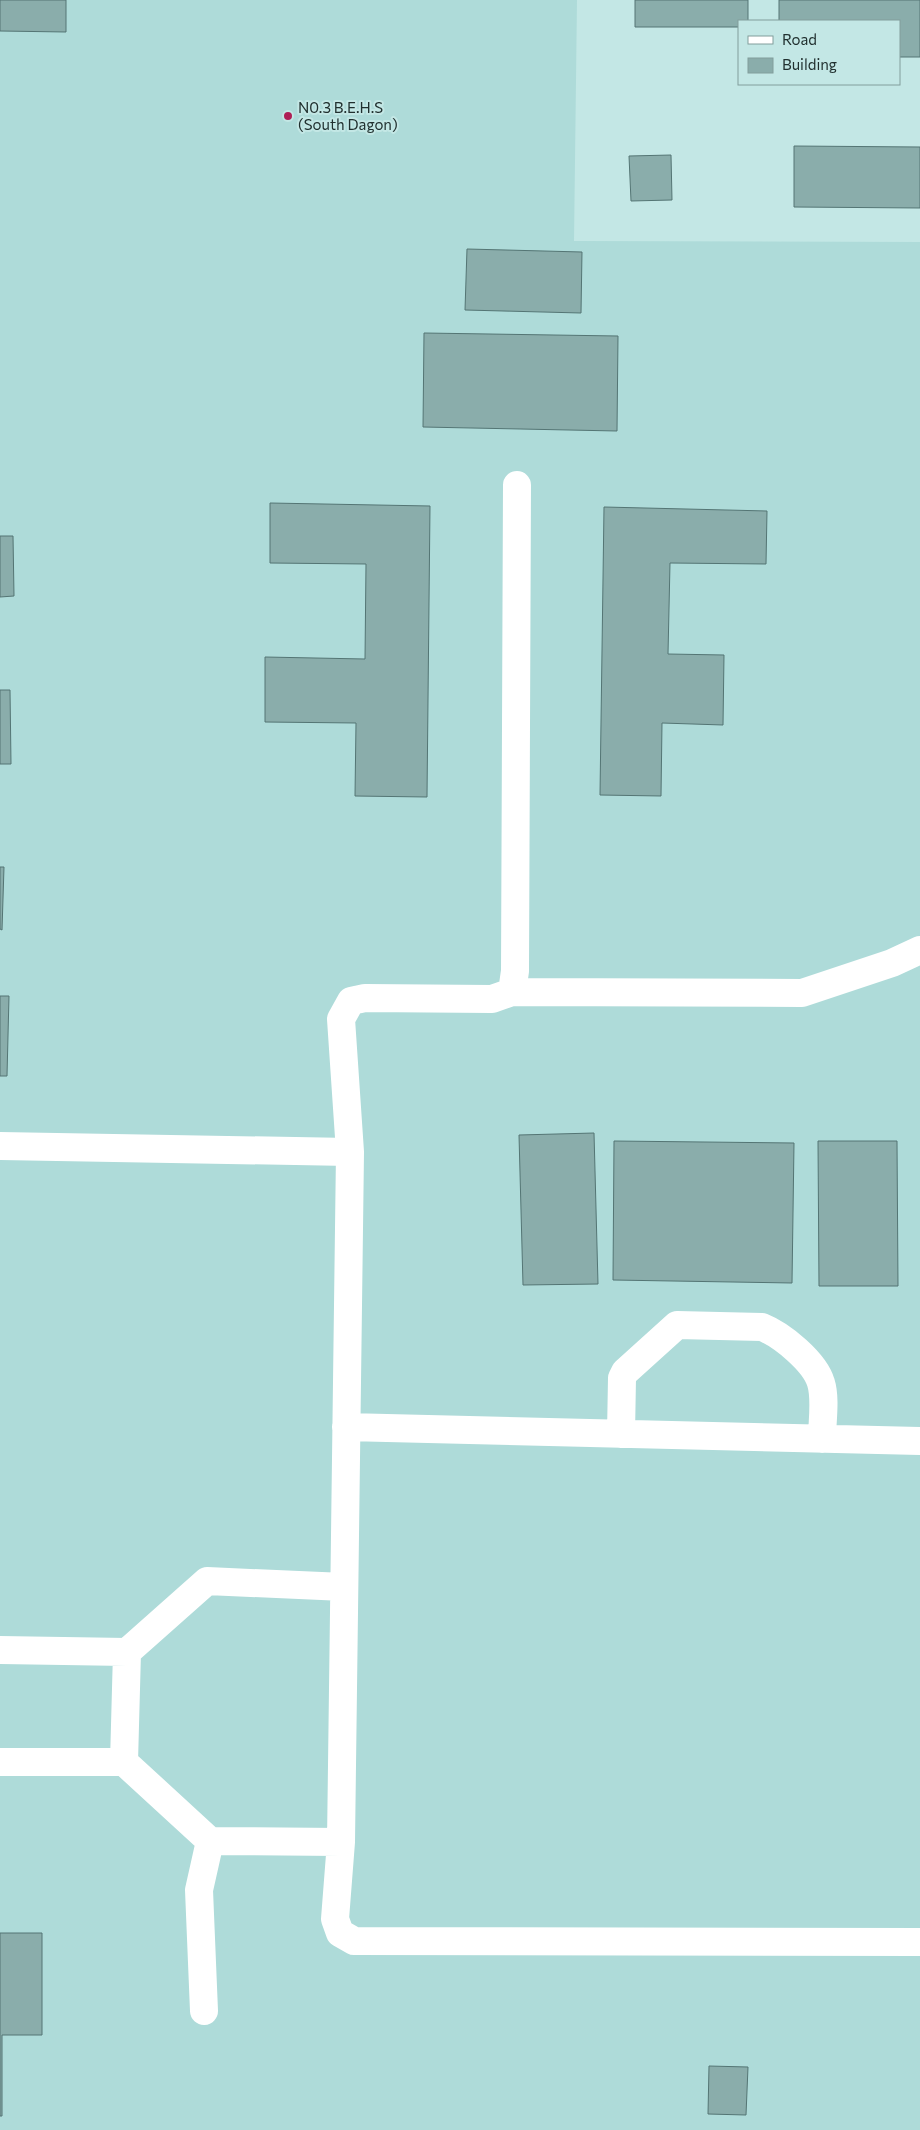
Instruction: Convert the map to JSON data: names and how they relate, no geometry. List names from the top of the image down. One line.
{"places":["N0.3 B.E.H.S (South Dagon)"],"legend":["Road","Building"]}
